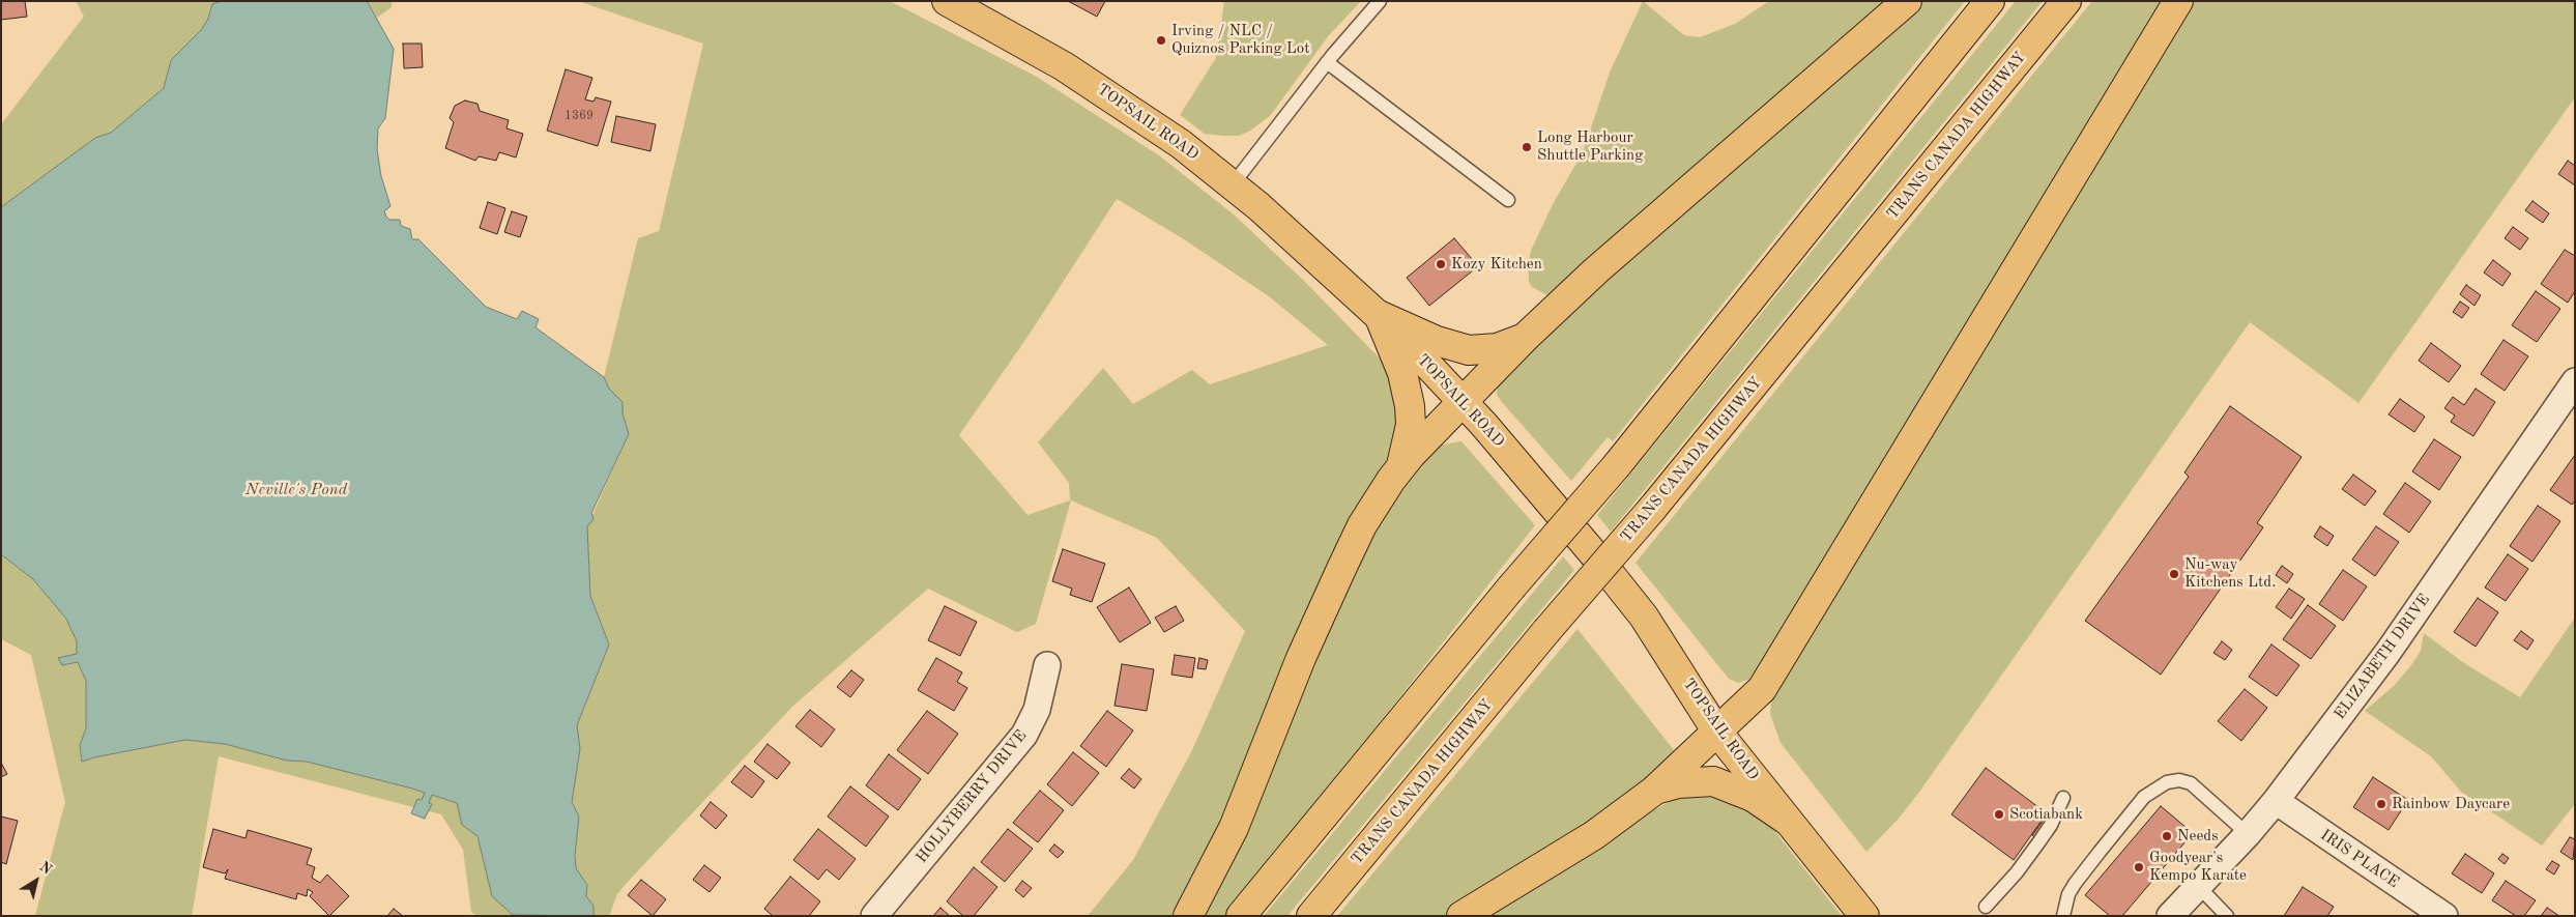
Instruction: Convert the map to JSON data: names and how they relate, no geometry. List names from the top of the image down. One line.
{"streets":{"main road":["TOPSAIL ROAD","TRANS CANADA HIGHWAY"],"street":["ELIZABETH DRIVE","HOLLYBERRY DRIVE","IRIS PLACE"]},"crossings":[["ELIZABETH DRIVE","IRIS PLACE"]],"water":["Neville's Pond"],"places":["Irving / NLC / Quiznos Parking Lot","Long Harbour Shuttle Parking","Kozy Kitchen","Nu-way Kitchens Ltd.","Rainbow Daycare","Scotiabank","Needs","Goodyear's Kempo Karate"],"house_numbers":["1369"],"north":"top right"}
